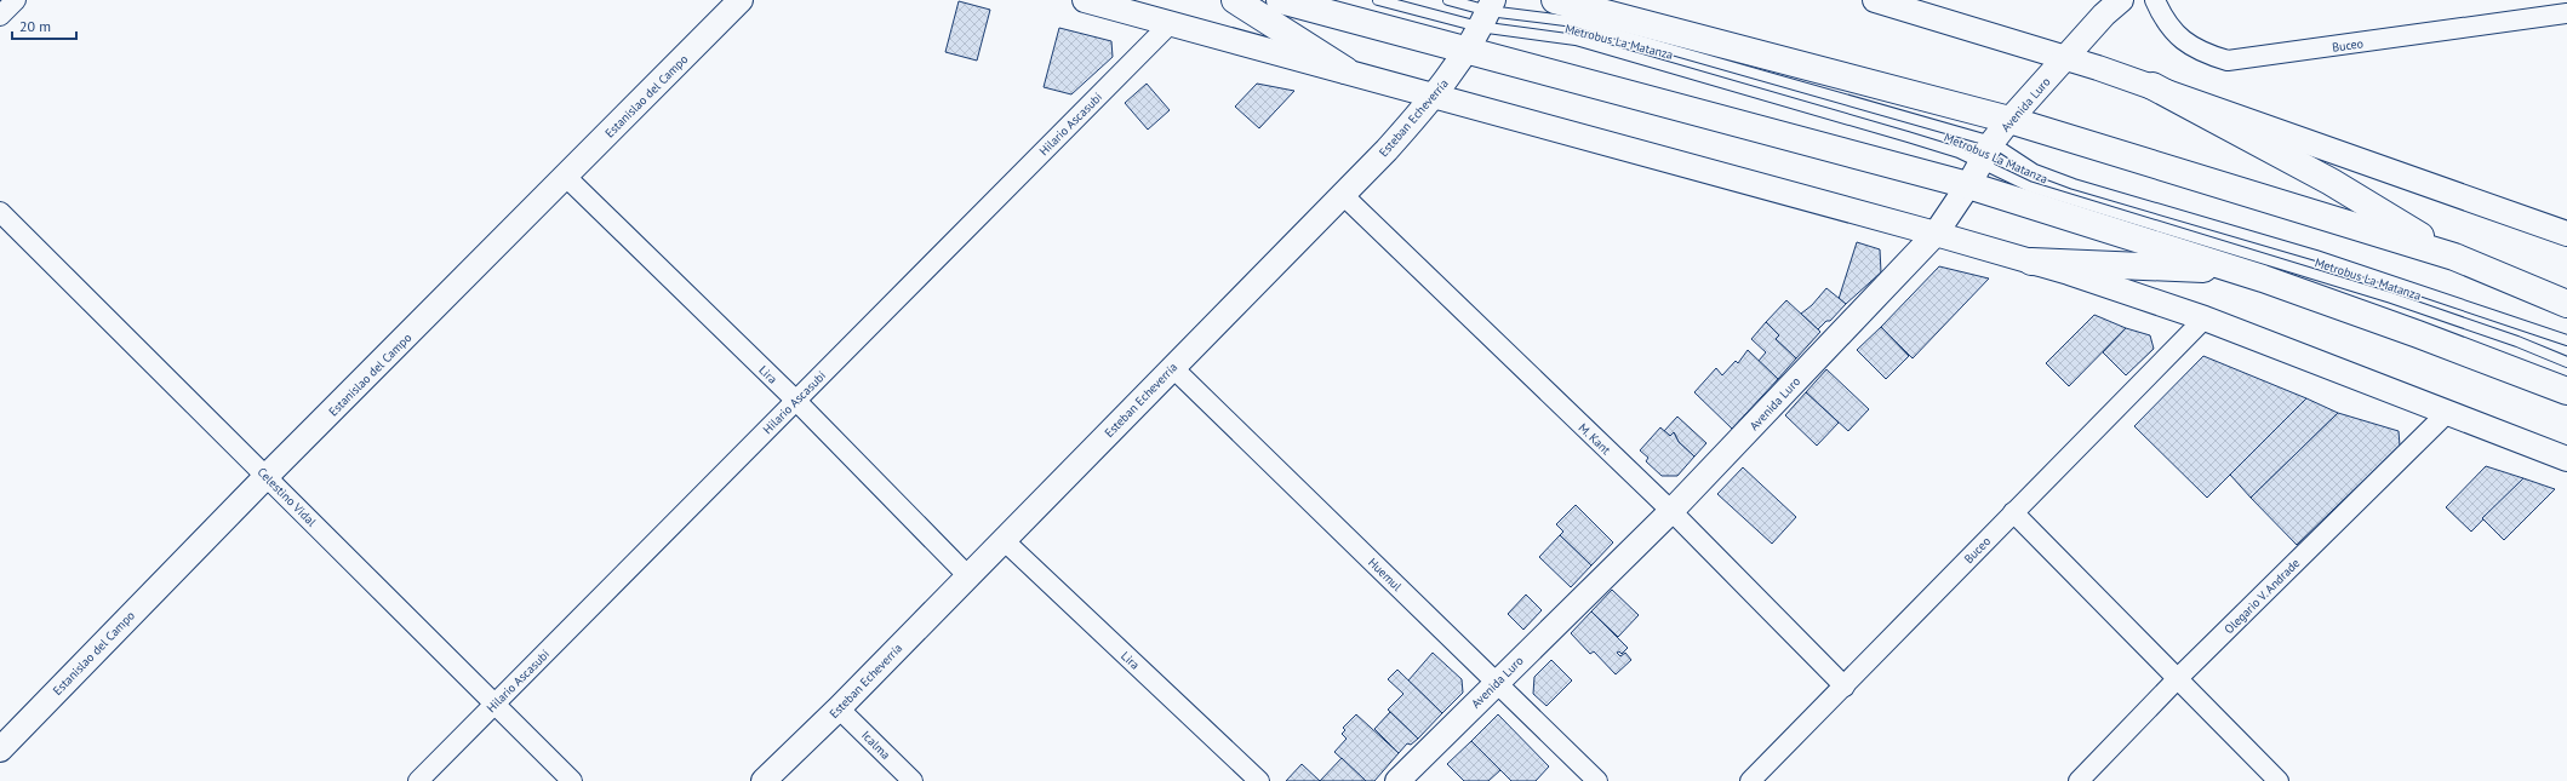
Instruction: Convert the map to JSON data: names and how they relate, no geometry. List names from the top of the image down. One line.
{"streets":{"street":["Buceo","Estanislao del Campo","Avenida Luro","Esteban Echeverría","Hilario Ascasubi","Lira","M. Kant","Celestino Vidal","Huemul","Olegario V. Andrade","Icalma"],"lane":["Metrobus La Matanza"]},"crossings":[["Metrobus La Matanza","Avenida Luro"],["Metrobus La Matanza","Esteban Echeverría"],["Buceo","M. Kant"],["Estanislao del Campo","Lira"],["Estanislao del Campo","Celestino Vidal"],["Avenida Luro","M. Kant"],["Avenida Luro","Huemul"],["Esteban Echeverría","Lira"],["Esteban Echeverría","M. Kant"],["Esteban Echeverría","Huemul"],["Esteban Echeverría","Icalma"],["Hilario Ascasubi","Lira"],["Hilario Ascasubi","Celestino Vidal"]],"scale_bar":"20 m"}
